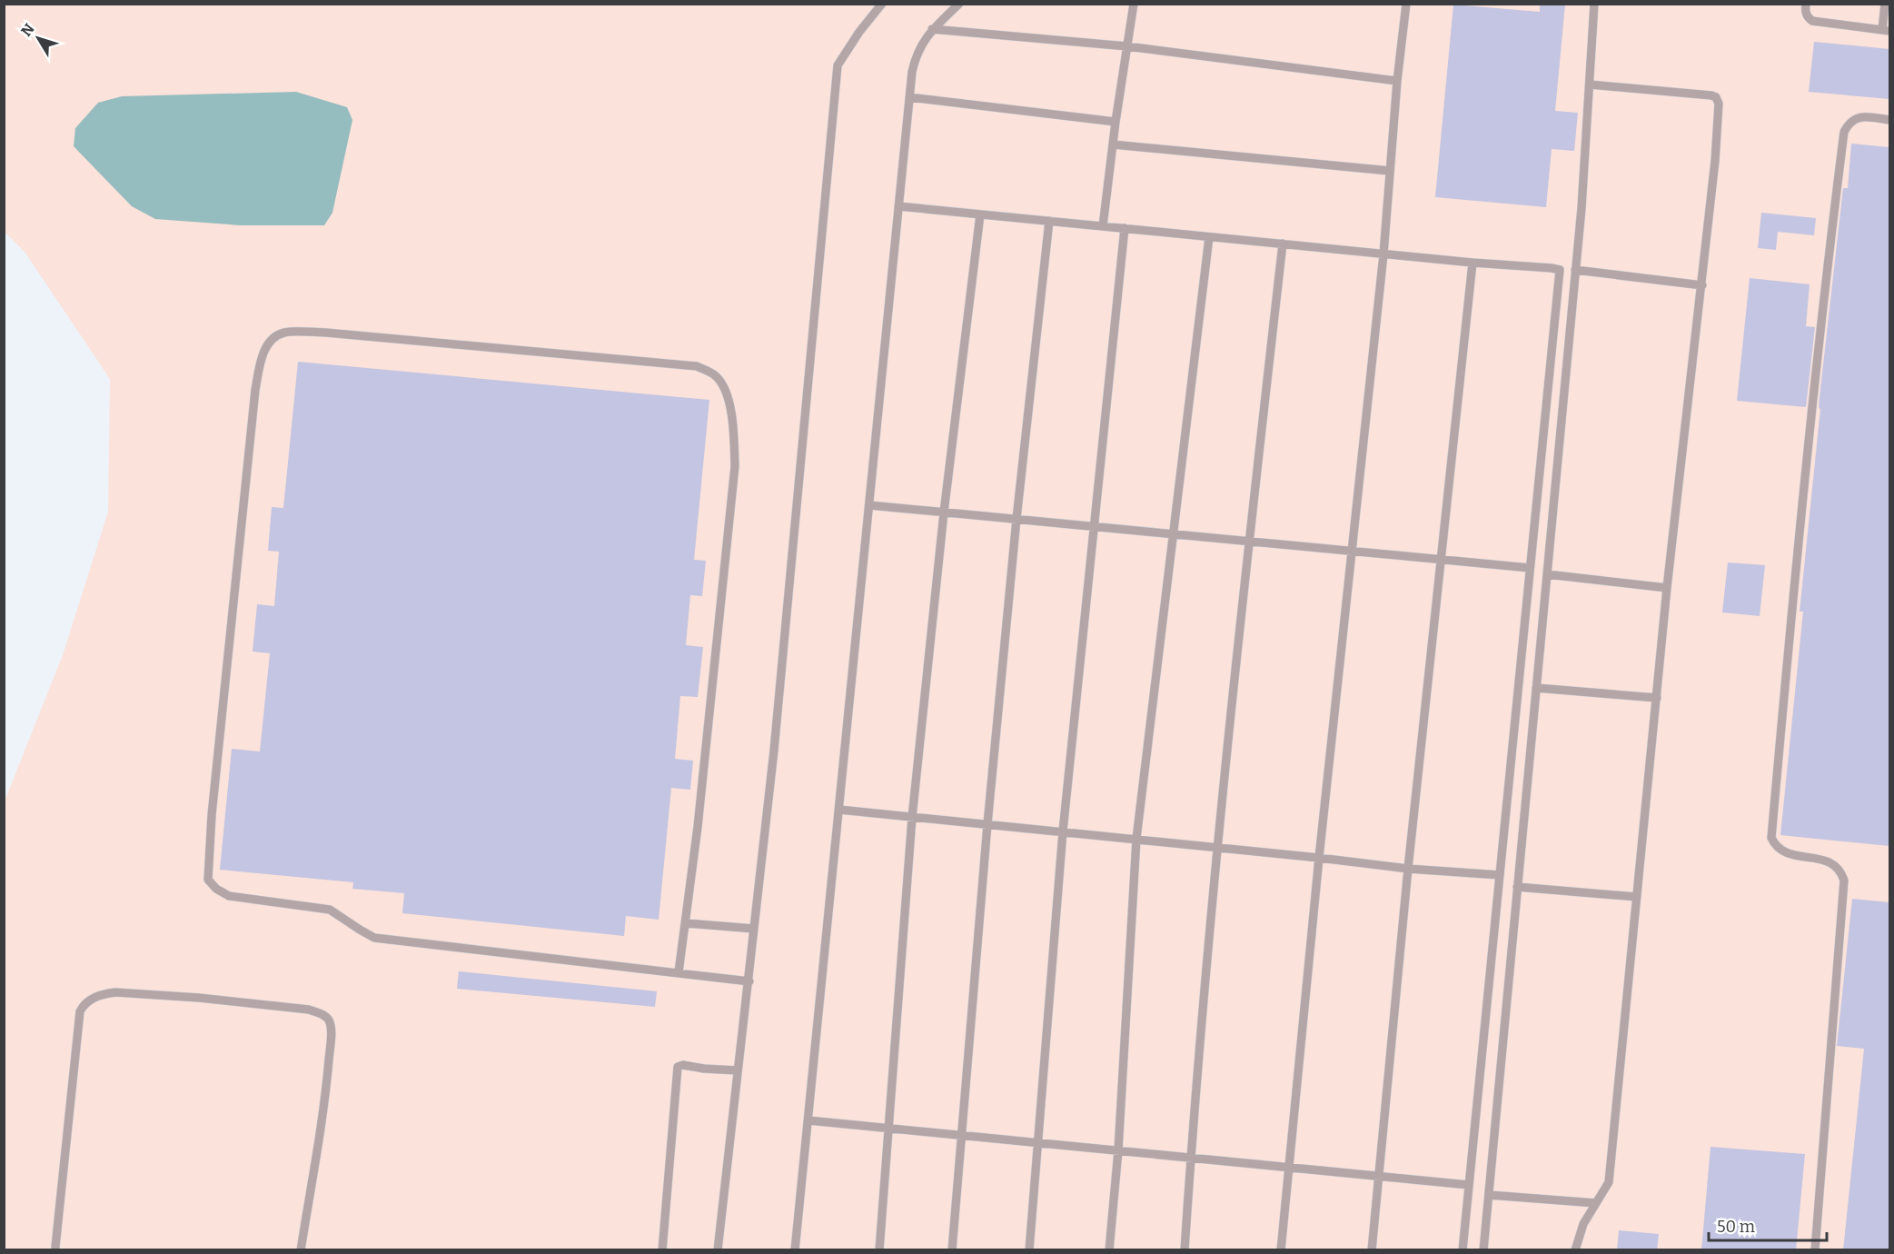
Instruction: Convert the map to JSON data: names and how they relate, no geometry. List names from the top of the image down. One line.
{"scale_bar":"50 m","north":"top left"}
